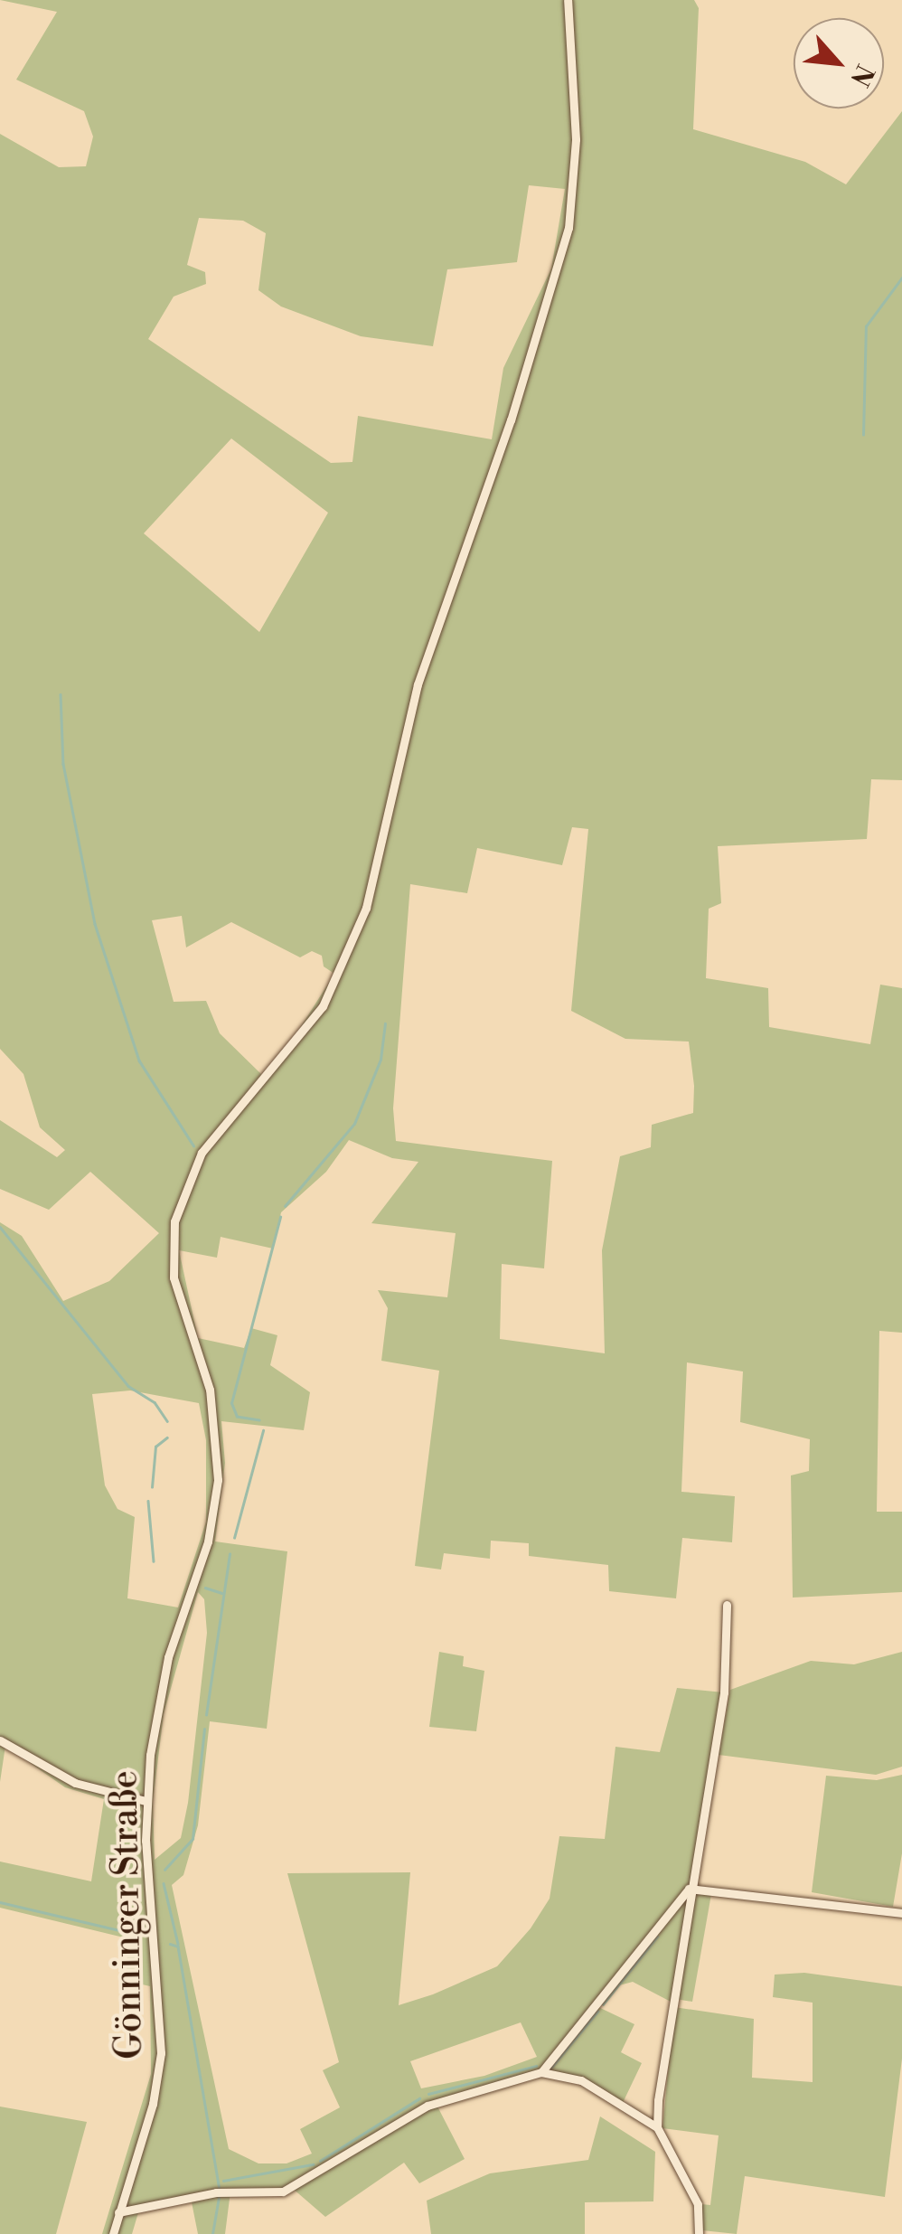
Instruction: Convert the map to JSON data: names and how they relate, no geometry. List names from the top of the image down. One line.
{"streets":{"street":["Gönninger Straße"]},"north":"bottom right"}
